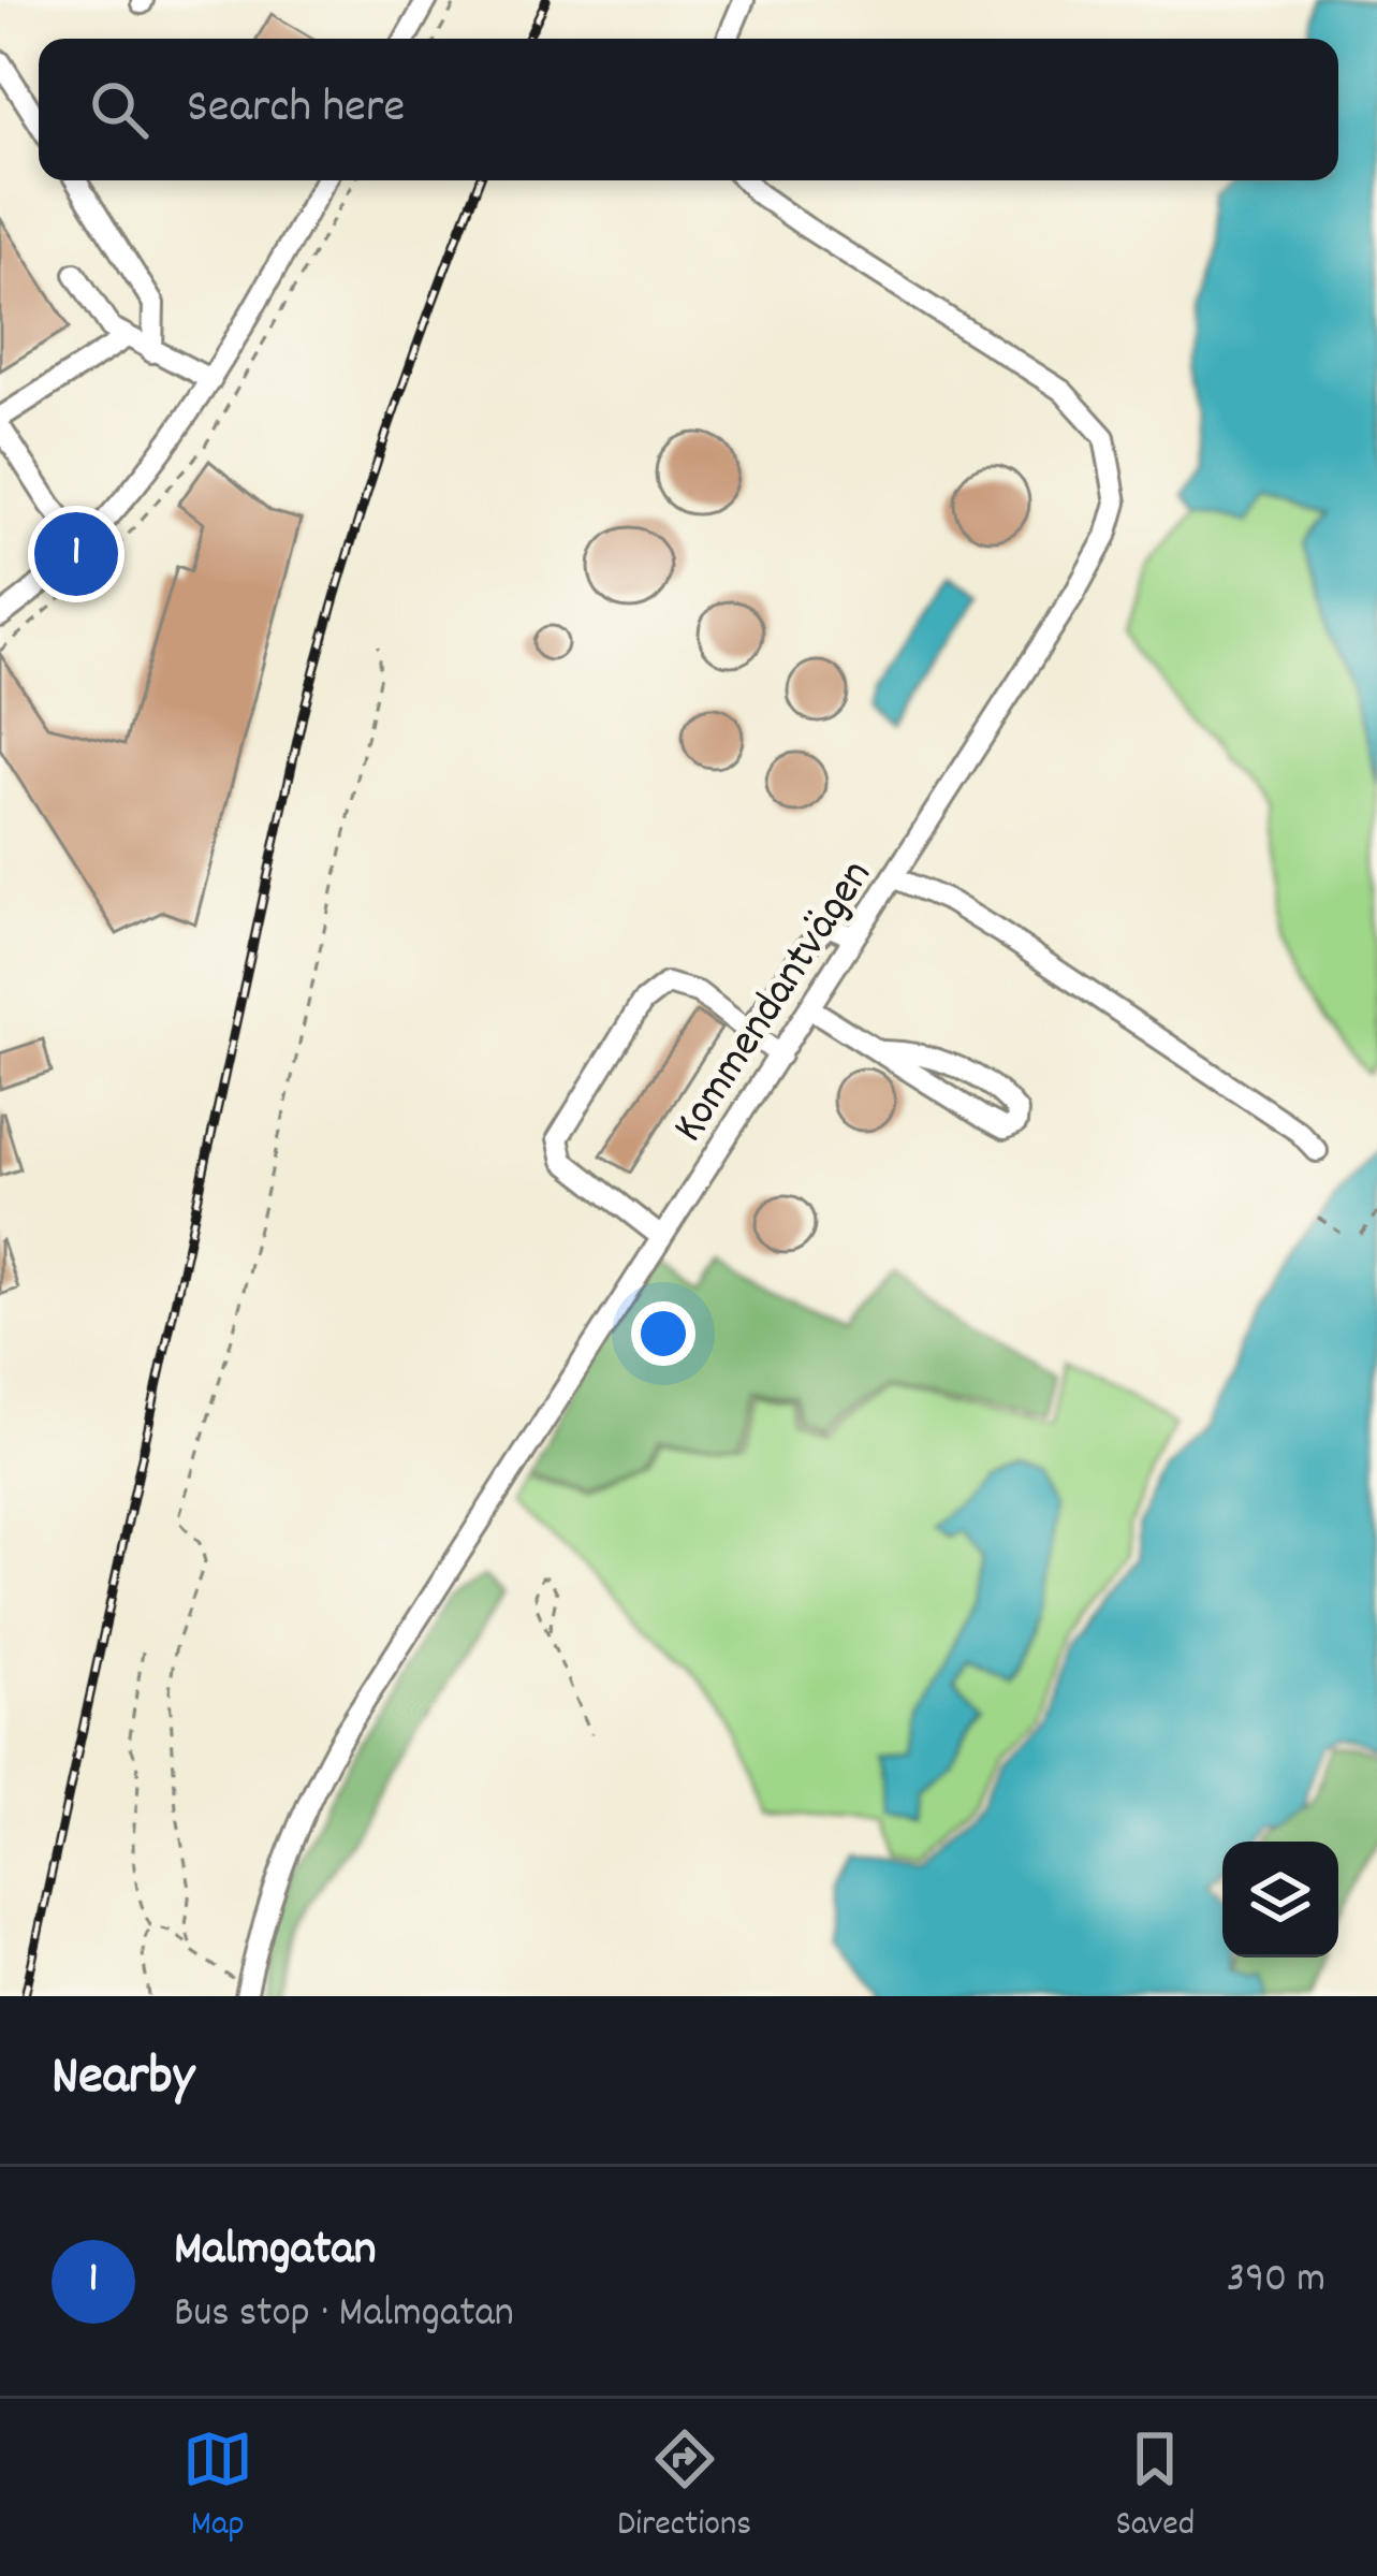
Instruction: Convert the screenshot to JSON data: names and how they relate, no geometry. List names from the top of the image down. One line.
{"streets":{"street":["Kommendantvägen"]},"page":{"search":"Search here","pins":"1","heading":"Nearby","list":[{"mark":"1","name":"Malmgatan","note":"Bus stop · Malmgatan","value":"390 m"}],"nav":["Map","Directions","Saved"]}}
